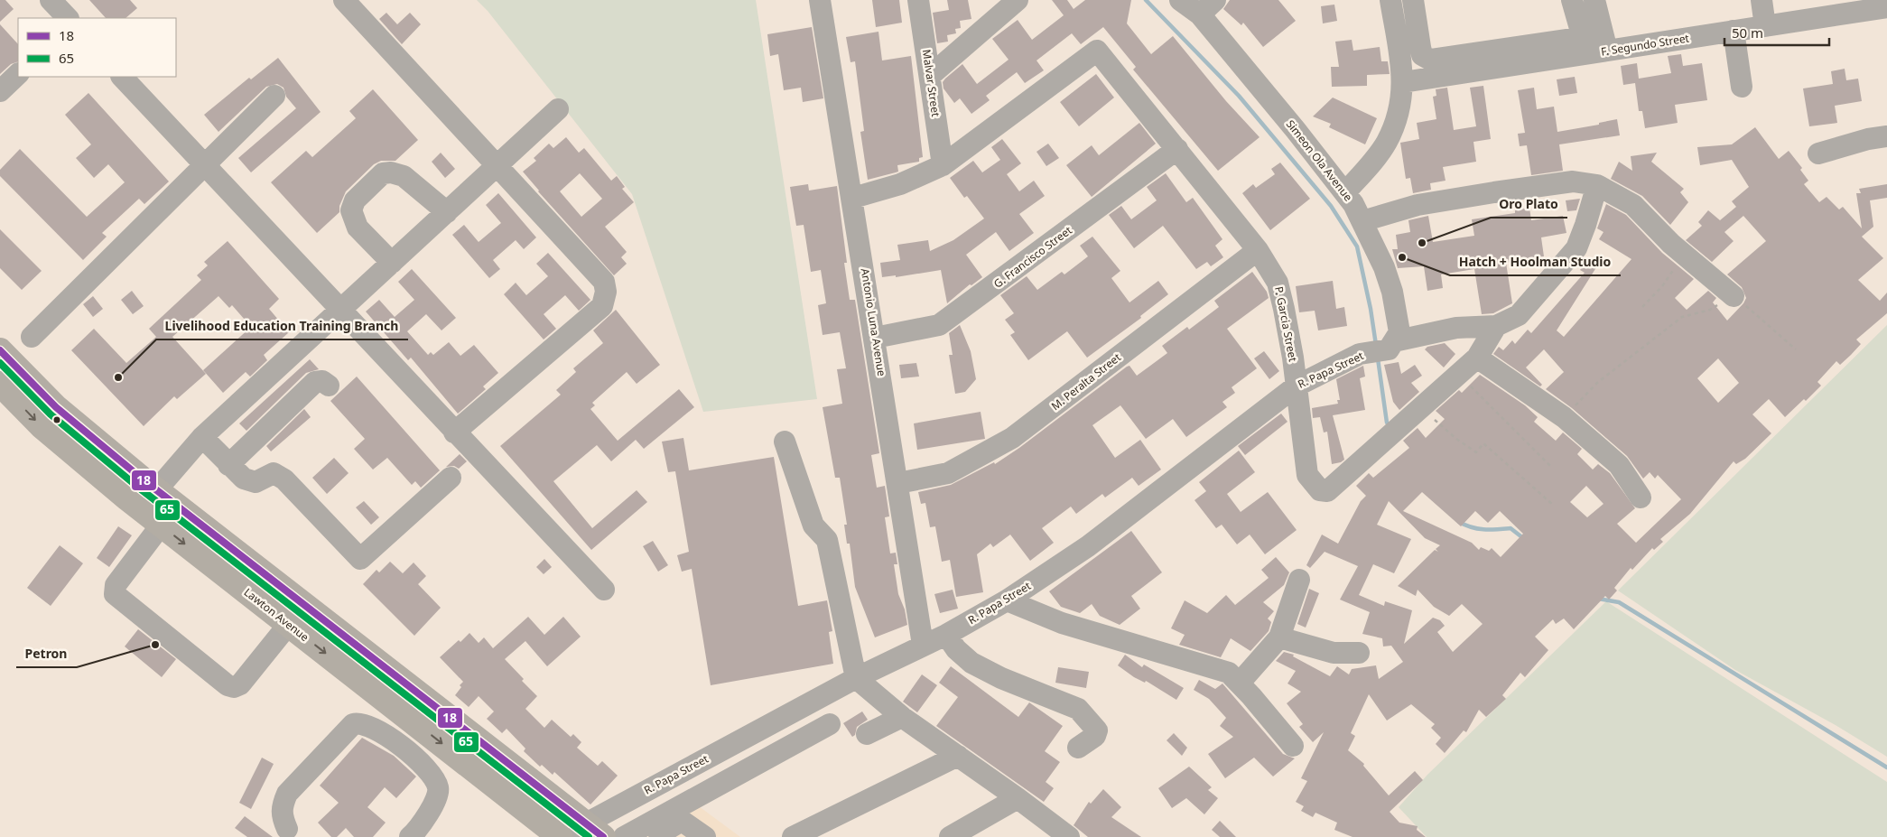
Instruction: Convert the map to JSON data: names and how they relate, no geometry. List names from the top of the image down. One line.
{"streets":{"main road":["Lawton Avenue"],"street":["F. Segundo Street","Malvar Street","Simeon Ola Avenue","G. Francisco Street","Antonio Luna Avenue","P. Garcia Street","R. Papa Street","M. Peralta Street"]},"crossings":[["Malvar Street","P. Garcia Street"],["Simeon Ola Avenue","R. Papa Street"],["G. Francisco Street","Antonio Luna Avenue"],["G. Francisco Street","P. Garcia Street"],["Antonio Luna Avenue","P. Garcia Street"],["Antonio Luna Avenue","R. Papa Street"],["Antonio Luna Avenue","M. Peralta Street"],["P. Garcia Street","R. Papa Street"],["P. Garcia Street","M. Peralta Street"]],"places":["Oro Plato","Hatch + Hoolman Studio","Livelihood Education Training Branch","Petron"],"lines":["transit line 18","transit line 65"],"legend":["18","65"],"scale_bar":"50 m"}
